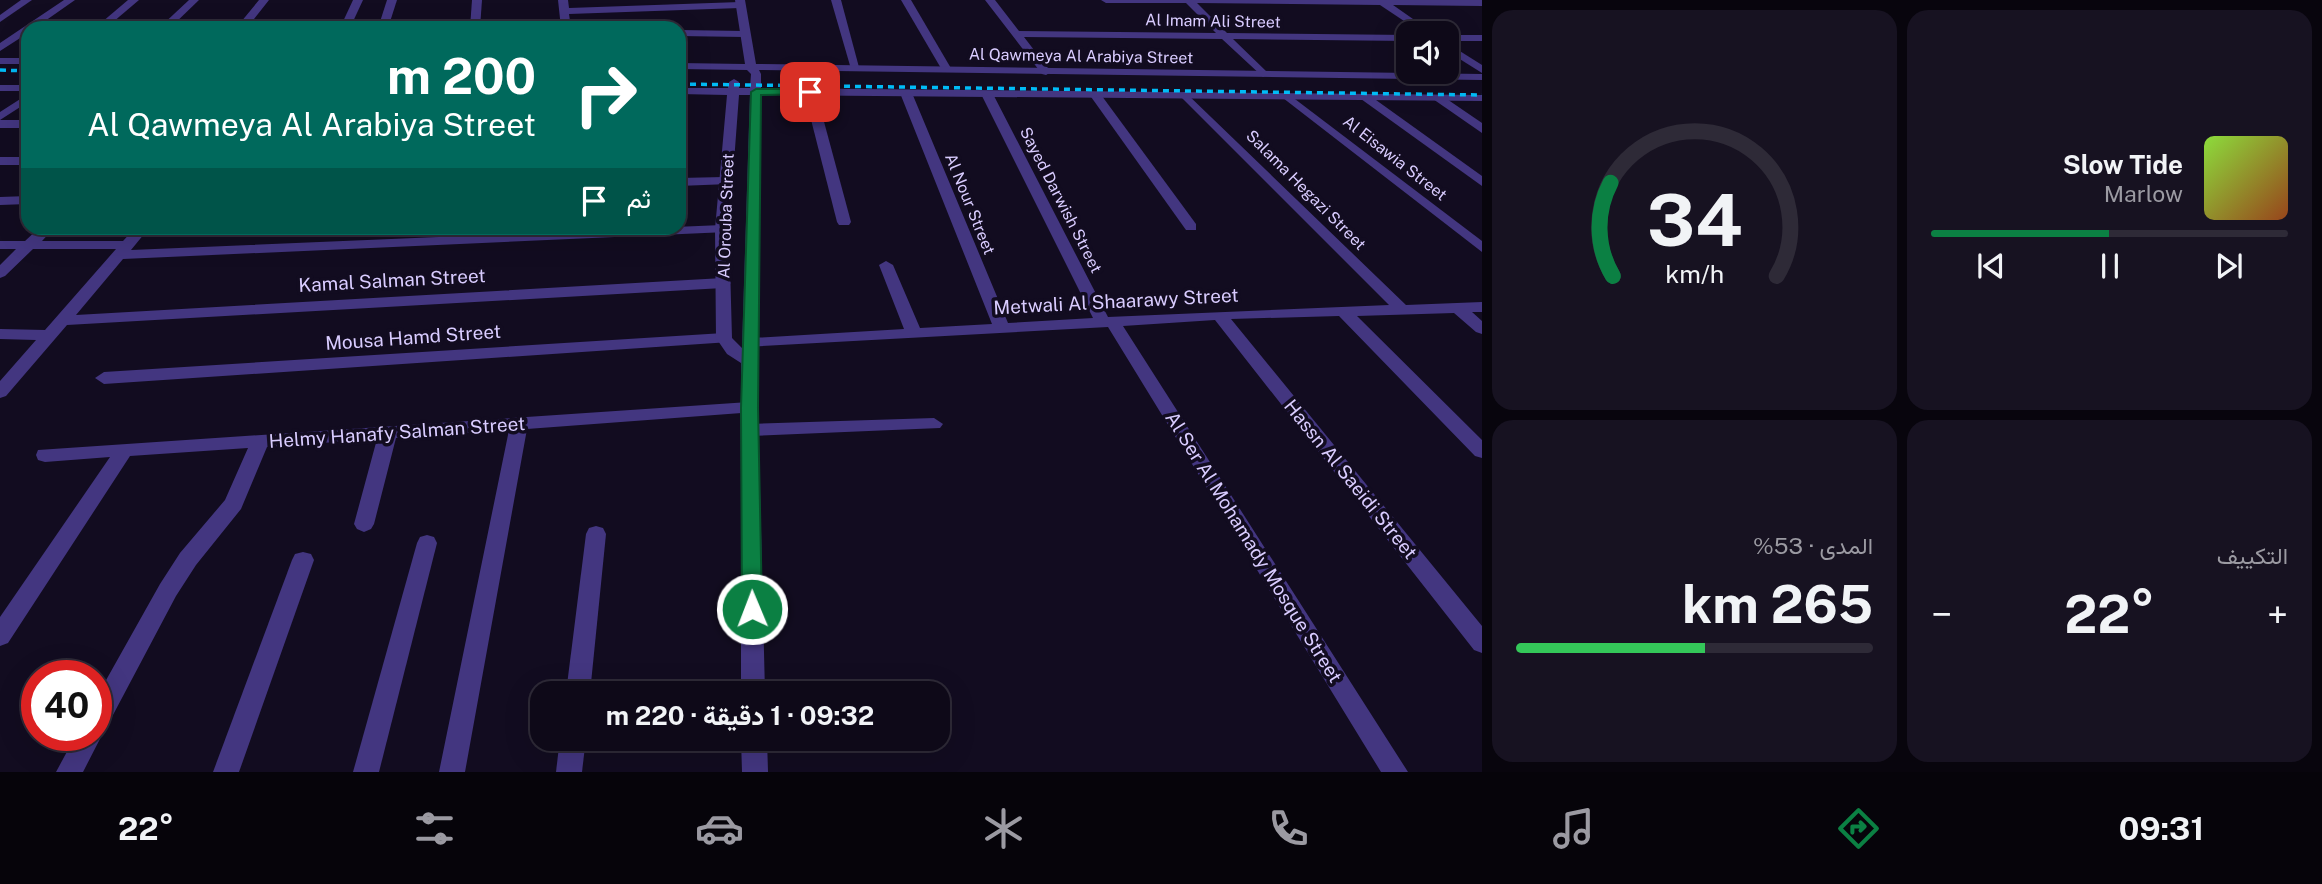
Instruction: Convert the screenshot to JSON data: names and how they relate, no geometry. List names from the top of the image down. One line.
{"streets":{"street":["Al Imam Ali Street","Al Qawmeya Al Arabiya Street","Al Eisawia Street","Salama Hegazi Street","Sayed Darwish Street","Al Nour Street","Al Orouba Street","Kamal Salman Street","Metwali Al Shaarawy Street","Mousa Hamd Street","Helmy Hanafy Salman Street","Hassn Al Saeidi Street","Al Ser Al Mohamady Mosque Street"]},"crossings":[["Al Qawmeya Al Arabiya Street","Al Eisawia Street"],["Al Qawmeya Al Arabiya Street","Salama Hegazi Street"],["Al Qawmeya Al Arabiya Street","Sayed Darwish Street"],["Al Qawmeya Al Arabiya Street","Al Nour Street"],["Al Qawmeya Al Arabiya Street","Al Orouba Street"],["Salama Hegazi Street","Metwali Al Shaarawy Street"],["Sayed Darwish Street","Metwali Al Shaarawy Street"],["Sayed Darwish Street","Al Ser Al Mohamady Mosque Street"],["Al Nour Street","Metwali Al Shaarawy Street"],["Al Orouba Street","Kamal Salman Street"],["Al Orouba Street","Metwali Al Shaarawy Street"],["Al Orouba Street","Mousa Hamd Street"],["Al Orouba Street","Helmy Hanafy Salman Street"],["Metwali Al Shaarawy Street","Hassn Al Saeidi Street"],["Metwali Al Shaarawy Street","Al Ser Al Mohamady Mosque Street"]],"page":{"turn":["200 m","Al Qawmeya Al Arabiya Street"],"song":["Slow Tide","Marlow"],"then":"ثم","tile":["التكييف",["المدى · 53%","265 km"]],"heat":["−","22°","+"],"limit":"40","trip":"09:32 · 1 دقيقة · 220 m","tabs":["09:31","22°"],"gauge":["34","km/h"]}}
